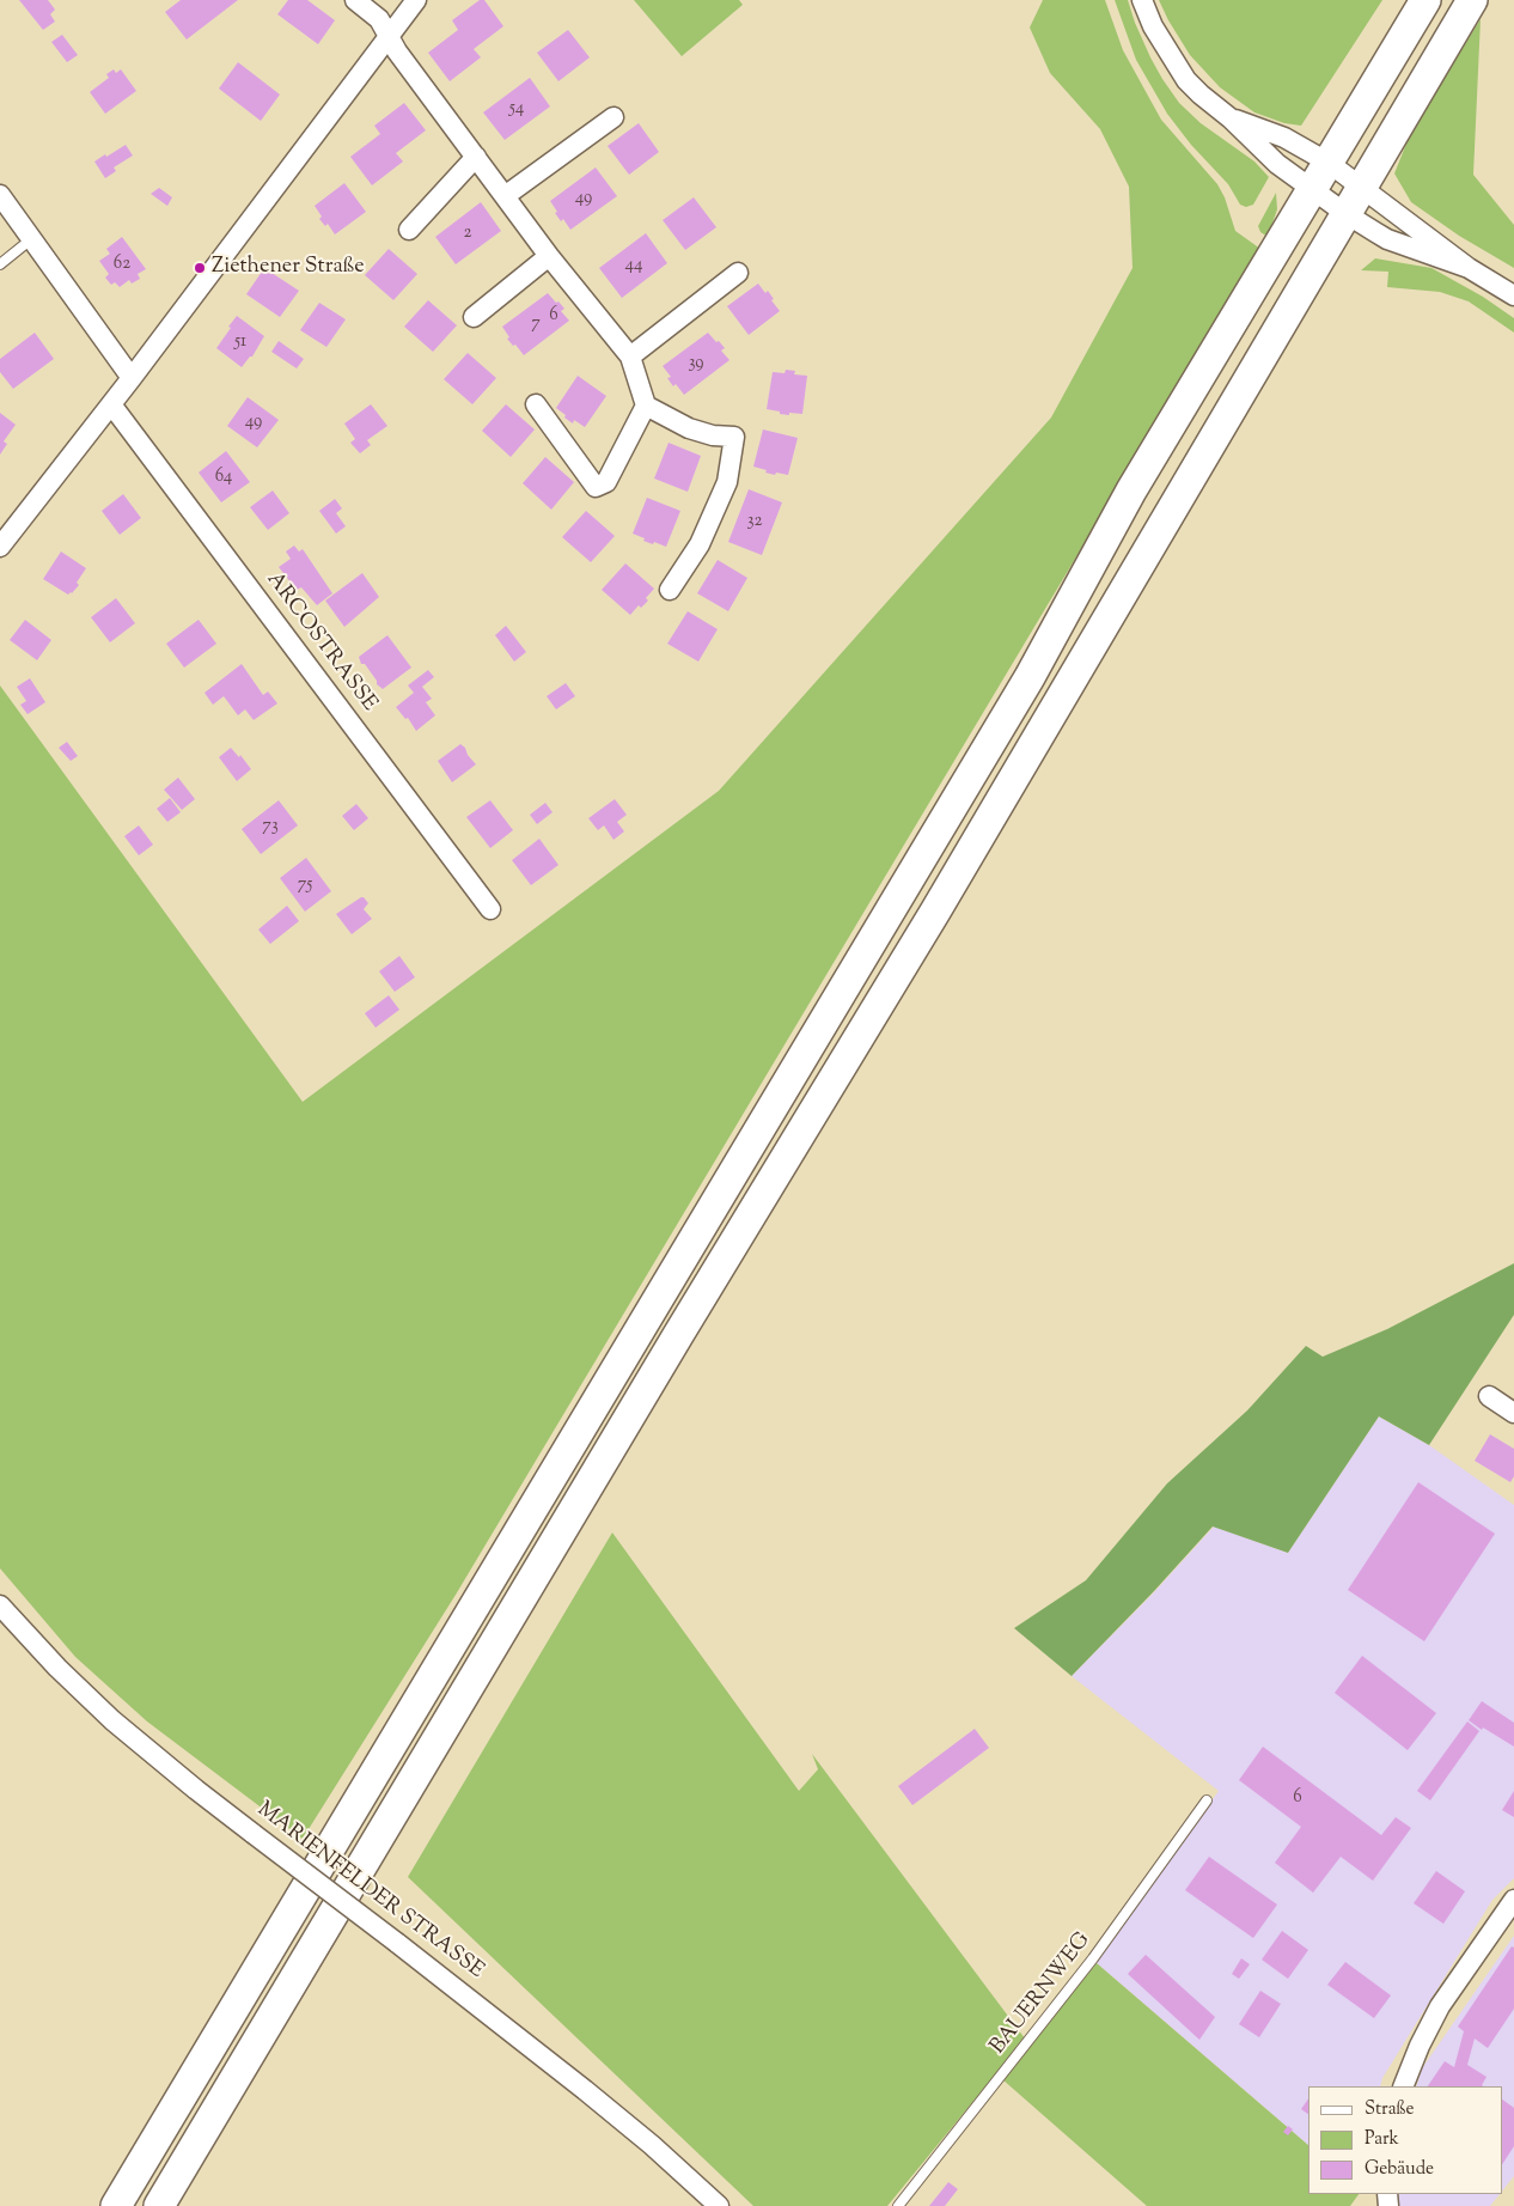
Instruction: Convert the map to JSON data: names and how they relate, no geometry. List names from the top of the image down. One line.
{"streets":{"street":["ARCOSTRASSE","MARIENFELDER STRASSE"],"lane":["BAUERNWEG"]},"places":["Ziethener Straße"],"house_numbers":["54","49","2","62","44","6","7","51","39","49","64","32","73","75","6"],"legend":["Straße","Park","Gebäude"]}
